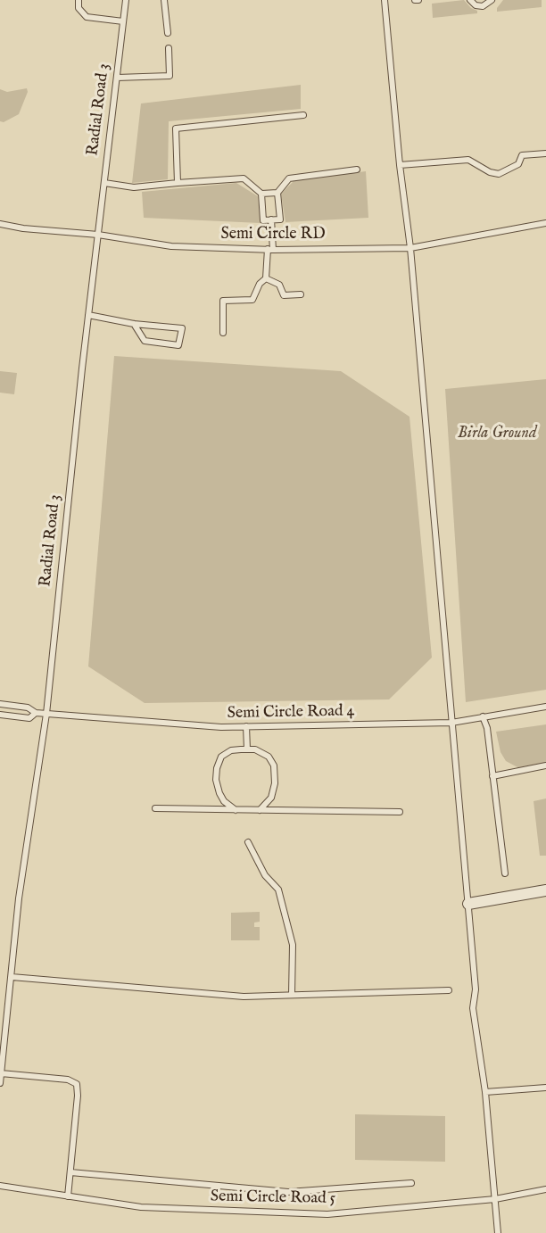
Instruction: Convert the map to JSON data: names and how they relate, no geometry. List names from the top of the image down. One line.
{"streets":{"lane":["Radial Road 3","Semi Circle RD","Semi Circle Road 4","Semi Circle Road 5"]},"crossings":[["Radial Road 3","Semi Circle RD"],["Radial Road 3","Semi Circle Road 4"]],"parks":["Birla Ground"]}
